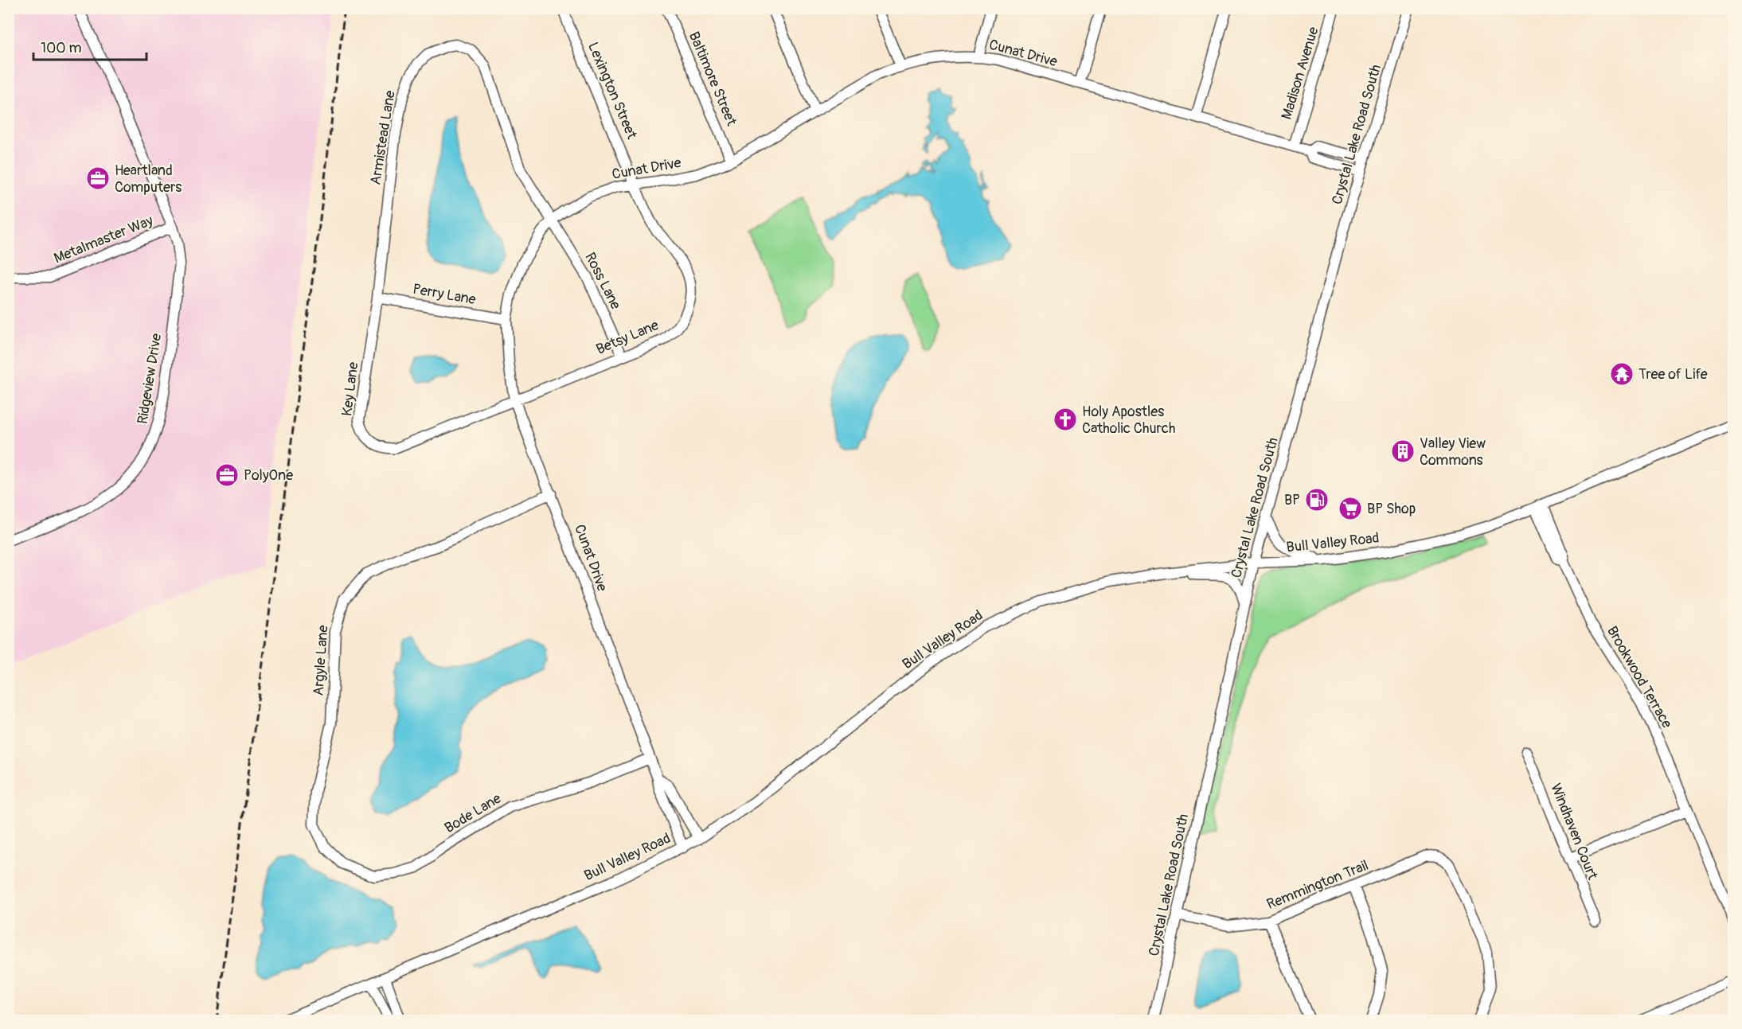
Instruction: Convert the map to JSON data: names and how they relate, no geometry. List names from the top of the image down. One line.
{"streets":{"street":["Cunat Drive","Madison Avenue","Baltimore Street","Lexington Street","Crystal Lake Road South","Armistead Lane","Metalmaster Way","Ross Lane","Perry Lane","Betsy Lane","Ridgeview Drive","Key Lane","Bull Valley Road","Argyle Lane","Brookwood Terrace","Bode Lane","Windhaven Court","Remmington Trail"]},"crossings":[["Cunat Drive","Madison Avenue"],["Cunat Drive","Baltimore Street"],["Cunat Drive","Lexington Street"],["Cunat Drive","Crystal Lake Road South"],["Cunat Drive","Armistead Lane"],["Cunat Drive","Ross Lane"],["Cunat Drive","Perry Lane"],["Cunat Drive","Betsy Lane"],["Cunat Drive","Key Lane"],["Cunat Drive","Bull Valley Road"],["Cunat Drive","Argyle Lane"],["Cunat Drive","Bode Lane"],["Lexington Street","Betsy Lane"],["Crystal Lake Road South","Bull Valley Road"],["Crystal Lake Road South","Remmington Trail"],["Armistead Lane","Ross Lane"],["Armistead Lane","Perry Lane"],["Armistead Lane","Key Lane"],["Metalmaster Way","Ridgeview Drive"],["Ross Lane","Betsy Lane"],["Perry Lane","Key Lane"],["Betsy Lane","Key Lane"],["Bull Valley Road","Brookwood Terrace"],["Argyle Lane","Bode Lane"]],"places":{"office":["Heartland Computers","PolyOne"],"temple":["Tree of Life"],"church":["Holy Apostles Catholic Church"],"building":["Valley View Commons"],"fuel station":["BP"],"supermarket":["BP Shop"]},"scale_bar":"100 m"}
